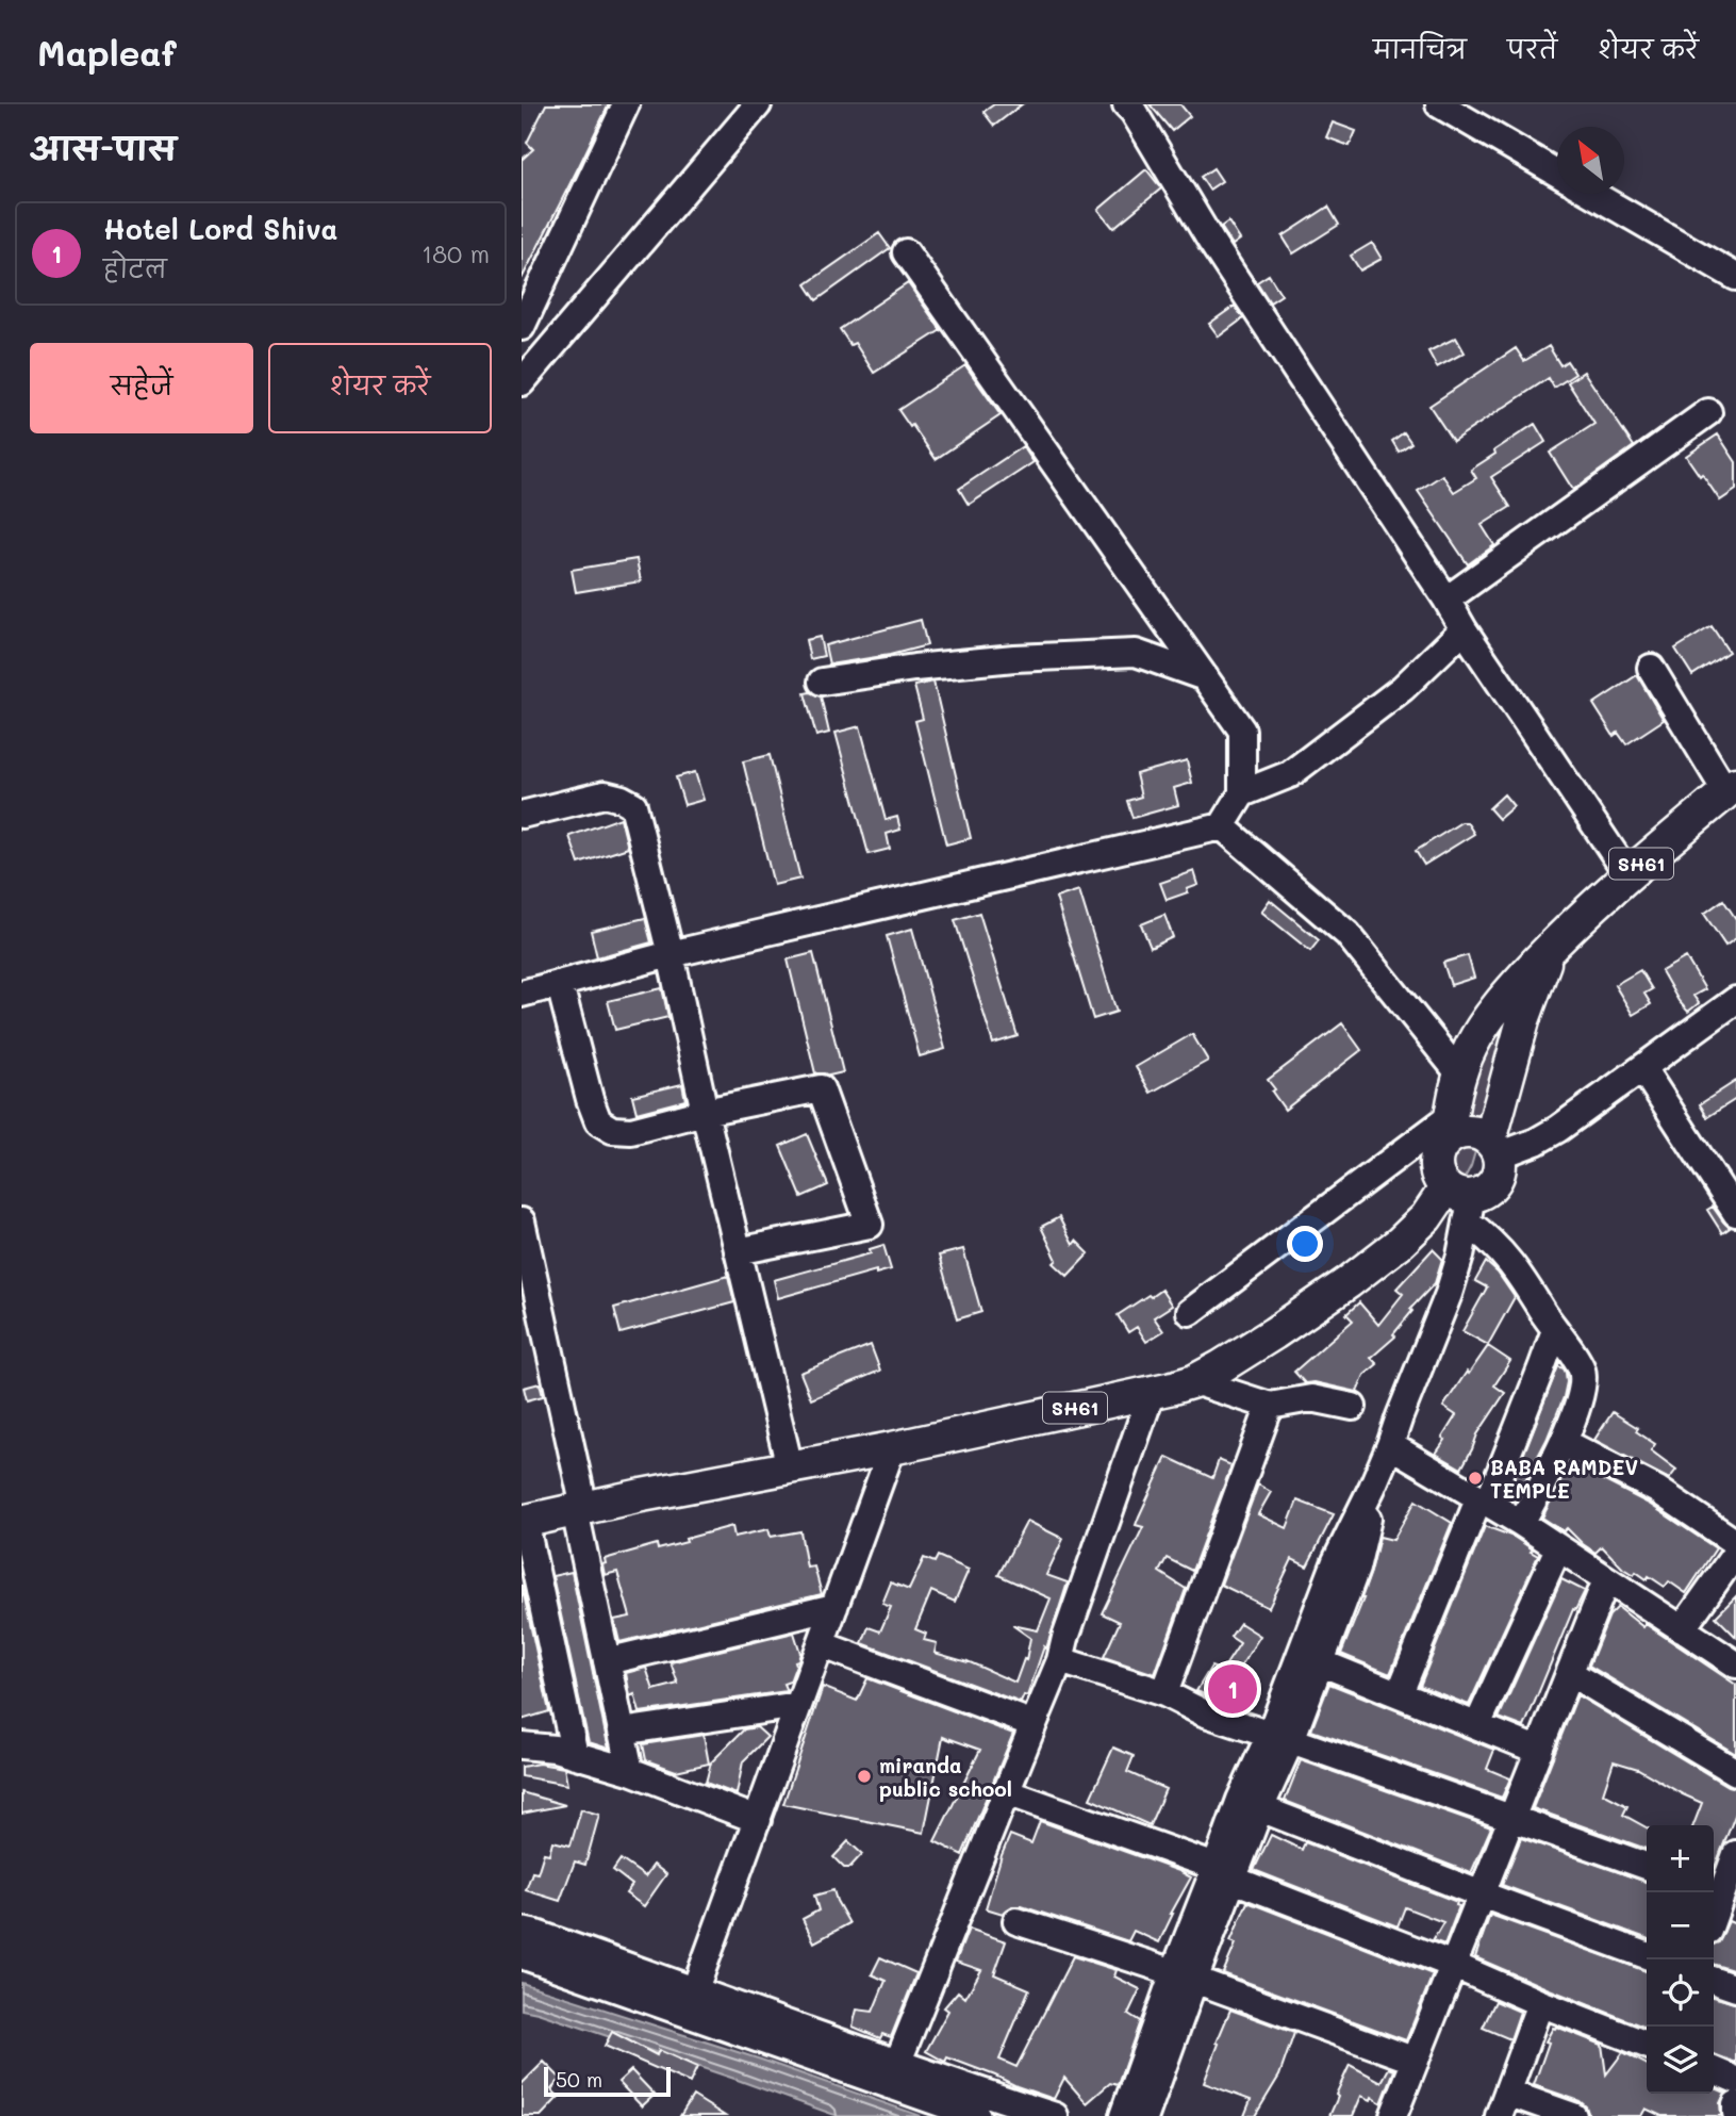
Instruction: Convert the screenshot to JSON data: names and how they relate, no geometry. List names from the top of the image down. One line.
{"streets":{"main road":["SH61"]},"places":["BABA RAMDEV TEMPLE","miranda public school"],"scale_bar":"50 m","north":"top left","page":{"header":"Mapleaf","nav":["मानचित्र","परतें","शेयर करें"],"heading":"आस-पास","list":[{"mark":"1","name":"Hotel Lord Shiva","note":"होटल","value":"180 m"}],"buttons":["सहेजें","शेयर करें"],"pins":"1","map_buttons":["+","−"],"scale":"50 m"}}
